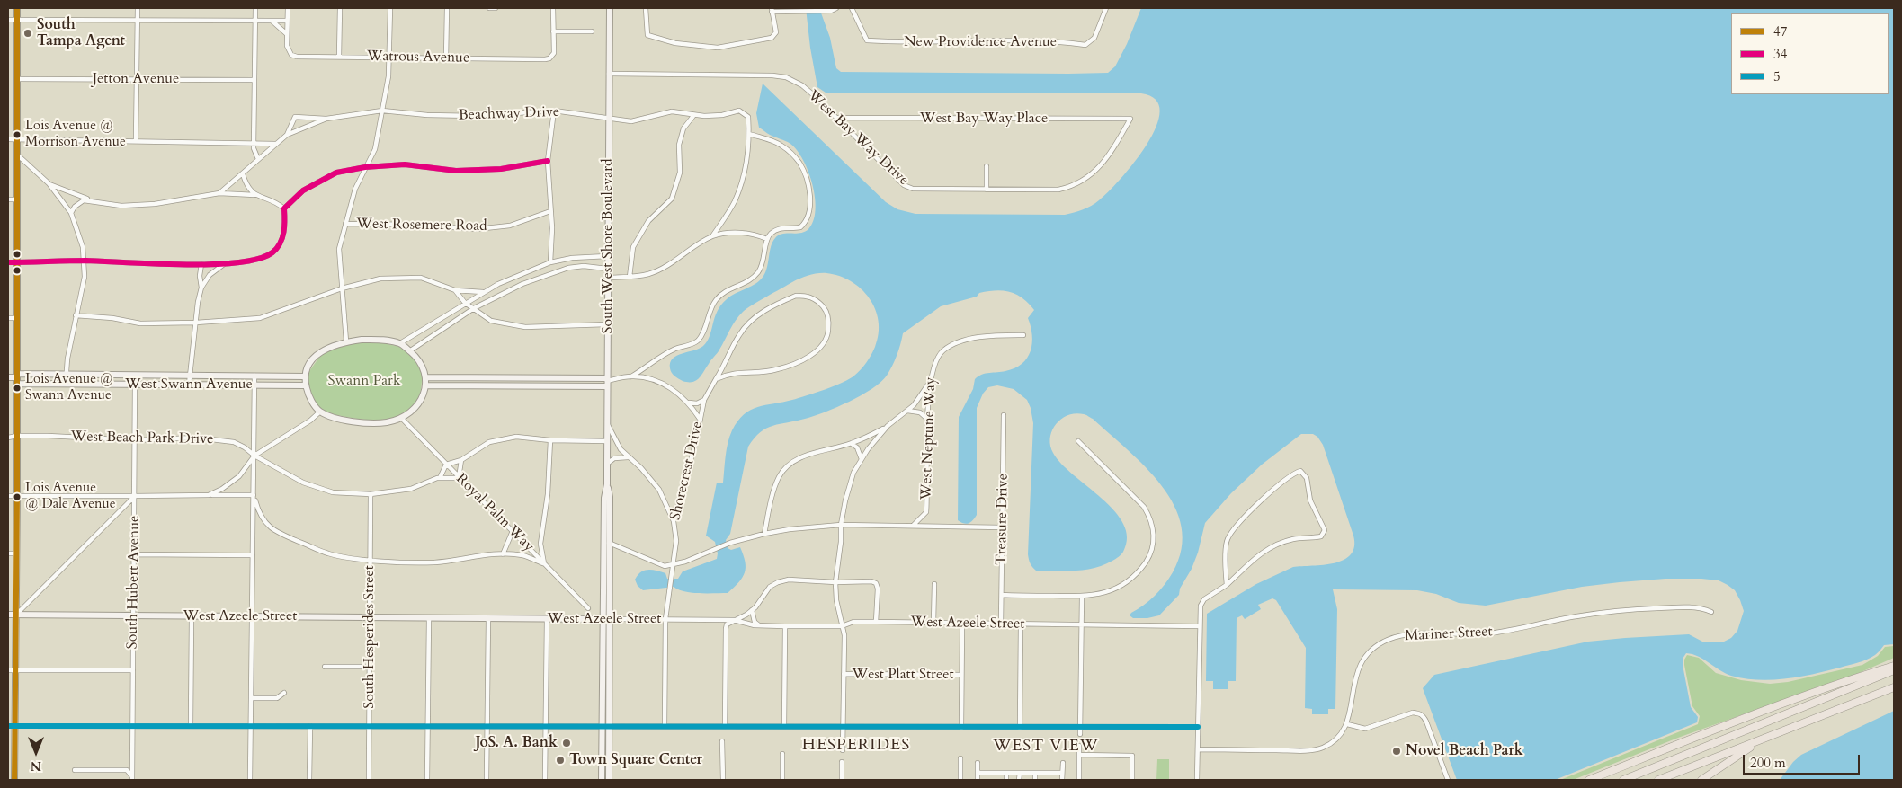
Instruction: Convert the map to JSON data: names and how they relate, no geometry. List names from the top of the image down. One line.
{"streets":{"street":["New Providence Avenue","Watrous Avenue","Jetton Avenue","Beachway Drive","West Bay Way Place","West Bay Way Drive","West Rosemere Road","South West Shore Boulevard","West Swann Avenue","West Beach Park Drive","West Neptune Way","Shorecrest Drive","Royal Palm Way","Treasure Drive","South Hubert Avenue","West Azeele Street","Mariner Street","South Hesperides Street","West Platt Street"]},"crossings":[["Beachway Drive","South West Shore Boulevard"],["West Bay Way Place","West Bay Way Drive"],["West Bay Way Drive","South West Shore Boulevard"],["South West Shore Boulevard","West Azeele Street"],["West Swann Avenue","Royal Palm Way"],["West Swann Avenue","South Hubert Avenue"],["West Beach Park Drive","Royal Palm Way"],["West Beach Park Drive","South Hubert Avenue"],["West Beach Park Drive","South Hesperides Street"],["Shorecrest Drive","West Azeele Street"],["Treasure Drive","West Azeele Street"],["South Hubert Avenue","West Azeele Street"],["West Azeele Street","South Hesperides Street"]],"districts":["HESPERIDES","WEST VIEW"],"parks":["Swann Park"],"places":["South Tampa Agent","Lois Avenue @ Morrison Avenue","Lois Avenue @ Swann Avenue","Lois Avenue @ Dale Avenue","JoS. A. Bank","Novel Beach Park","Town Square Center"],"lines":["transit line 47","transit line 34","transit line 5"],"legend":["47","34","5"],"scale_bar":"200 m","north":"bottom"}
